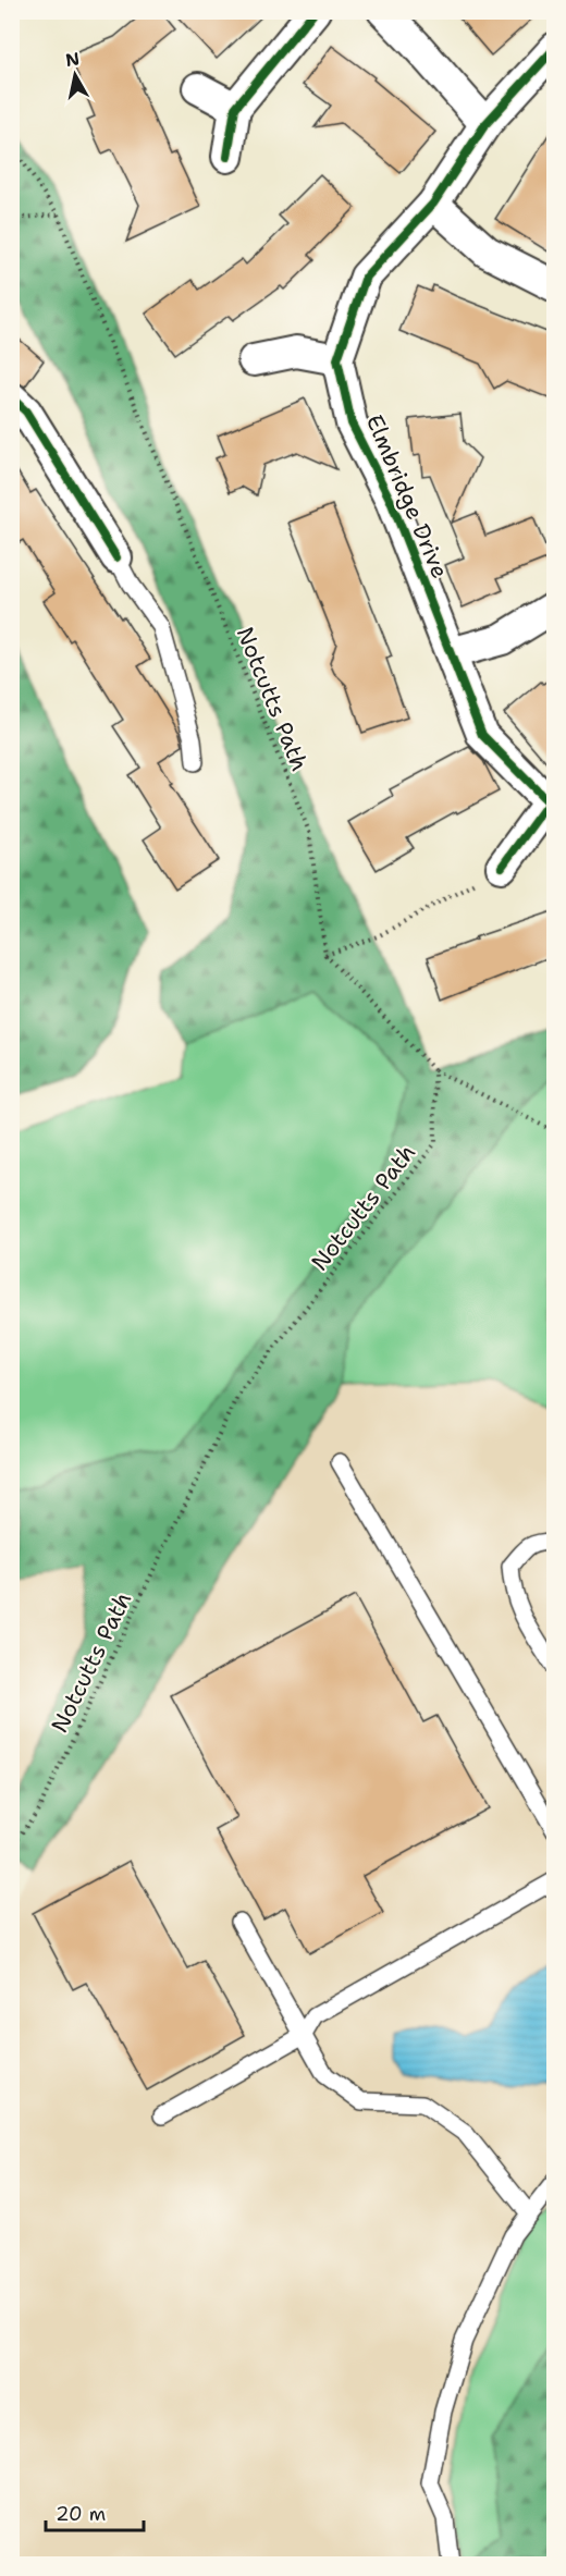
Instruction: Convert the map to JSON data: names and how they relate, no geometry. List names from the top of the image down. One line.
{"streets":{"street":["Elmbridge Drive"],"path":["Notcutts Path"]},"scale_bar":"20 m","north":"top"}
